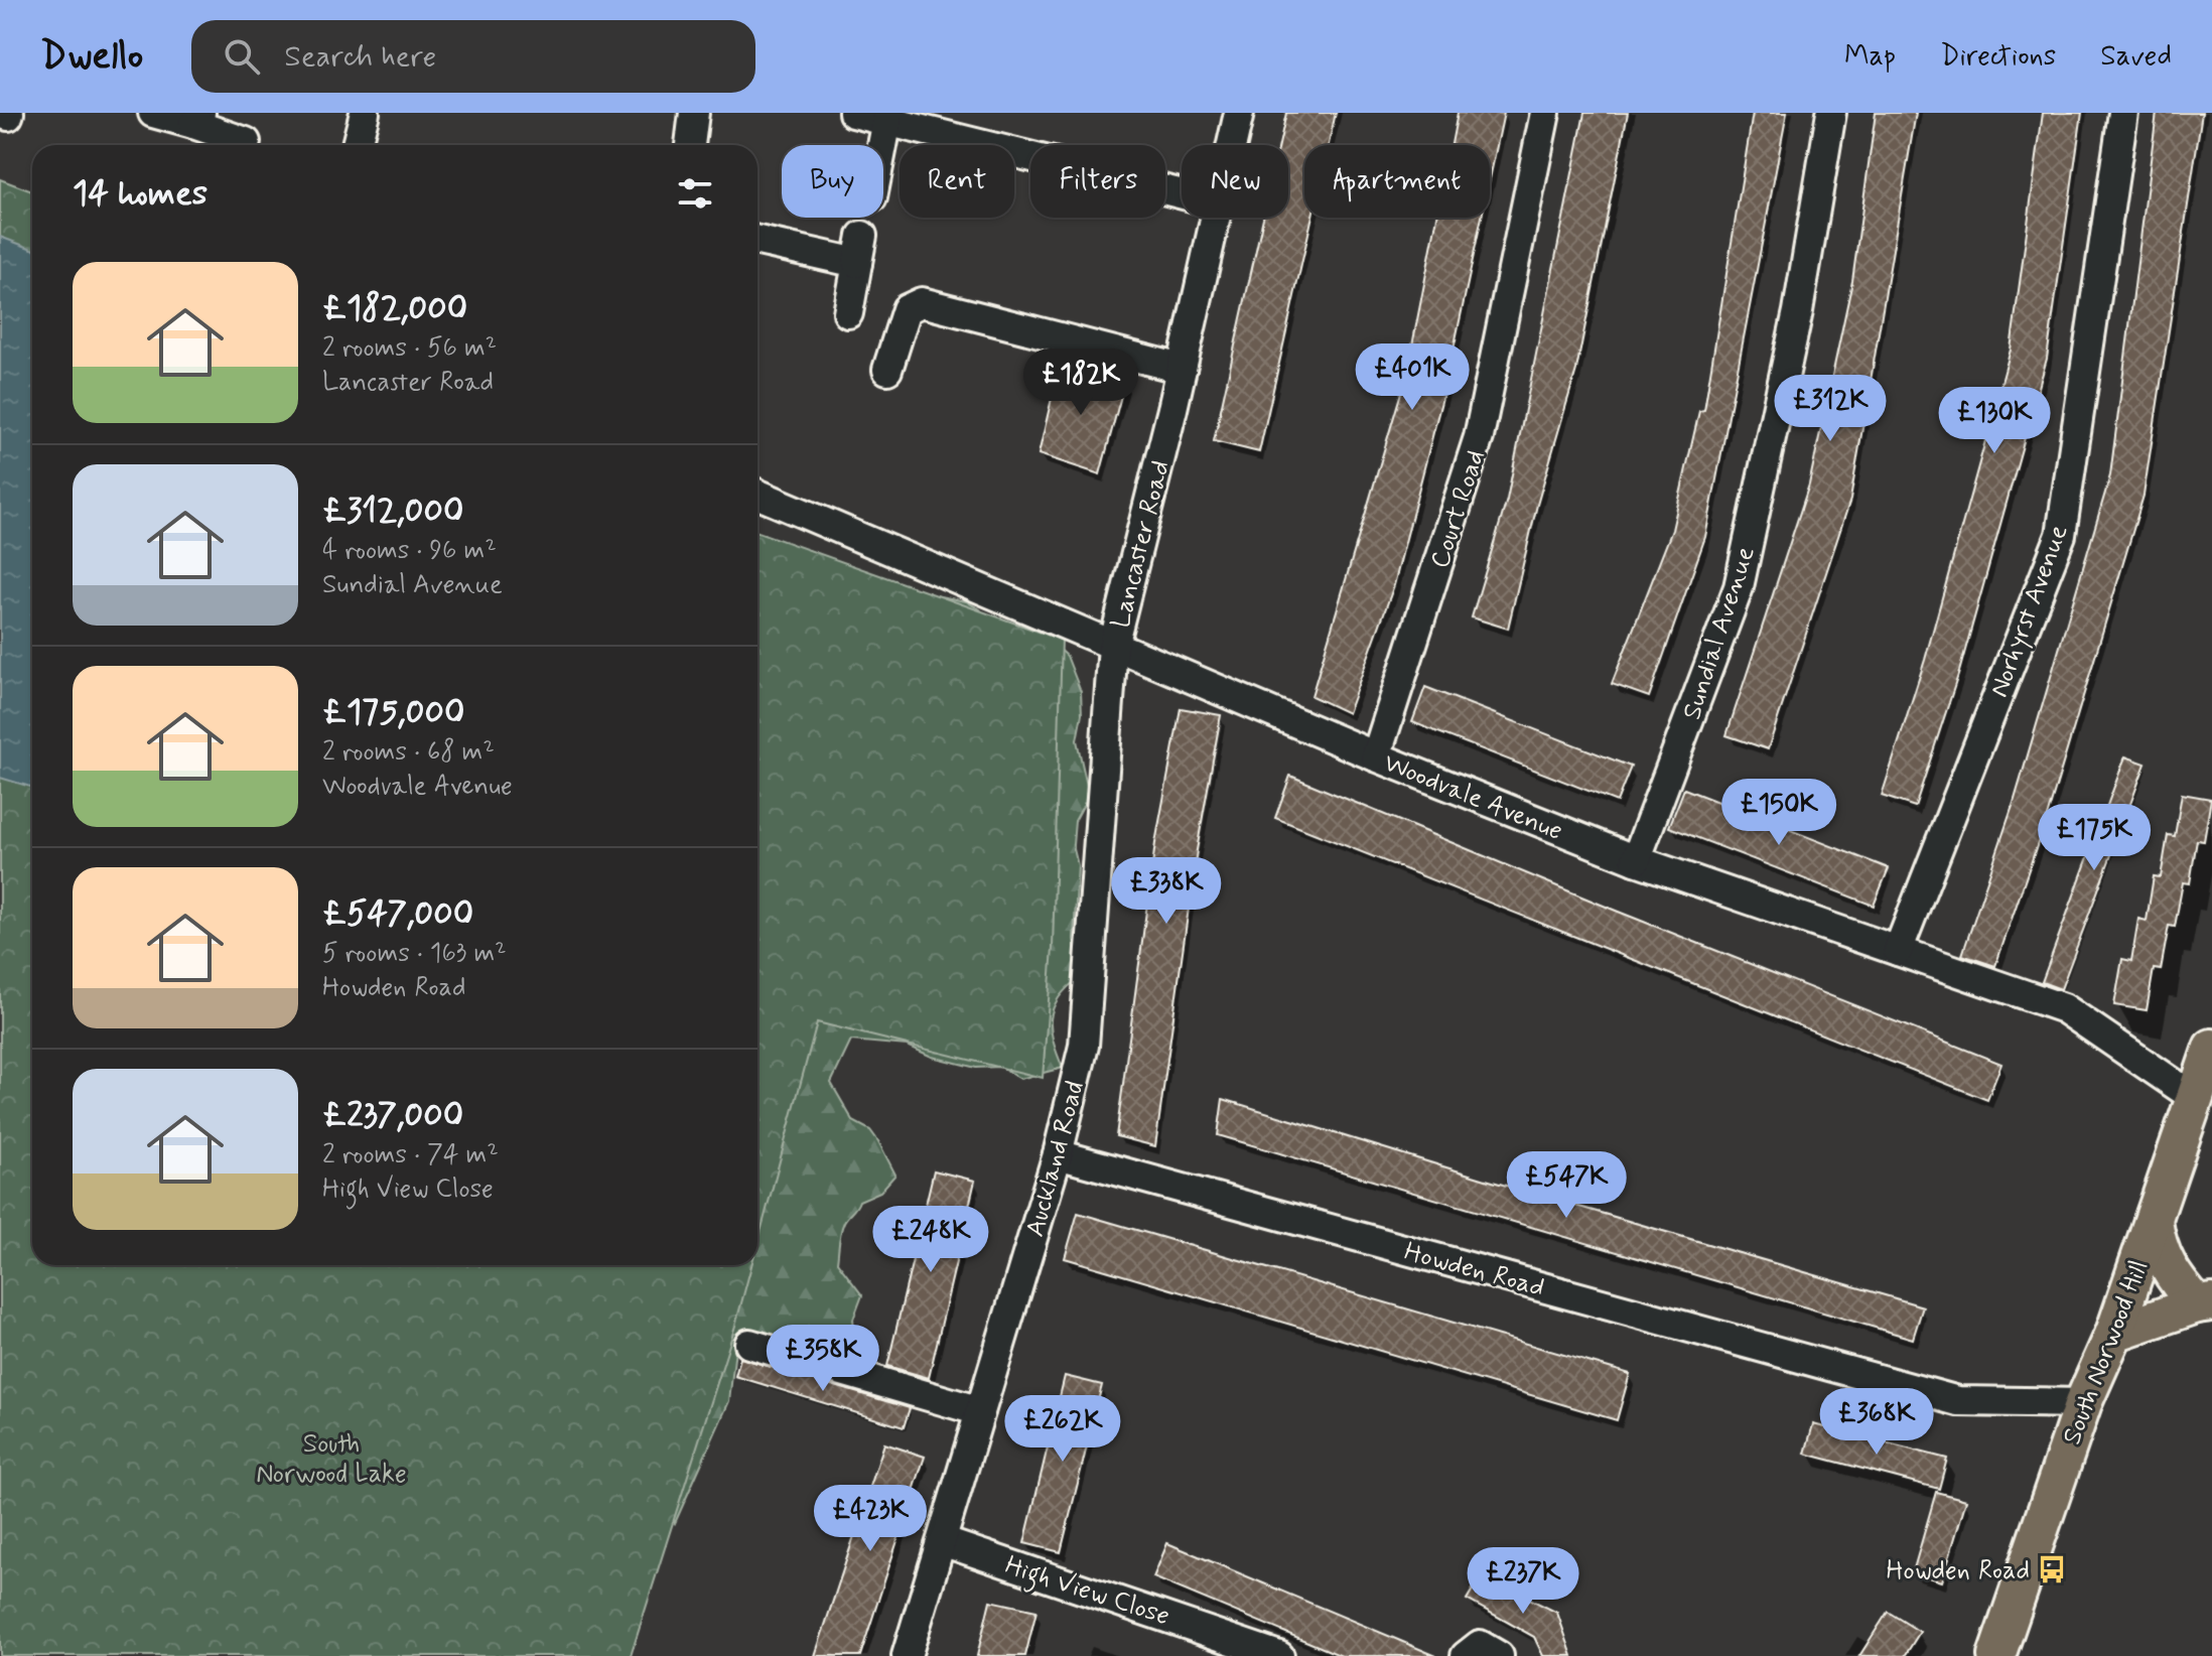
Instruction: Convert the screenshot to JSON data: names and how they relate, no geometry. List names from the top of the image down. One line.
{"streets":{"main road":["South Norwood Hill"],"street":["Court Road","Lancaster Road","Norhyrst Avenue","Sundial Avenue","Woodvale Avenue","Auckland Road","Howden Road","High View Close"]},"crossings":[["Court Road","Woodvale Avenue"],["Lancaster Road","Woodvale Avenue"],["Lancaster Road","Auckland Road"],["Norhyrst Avenue","Woodvale Avenue"],["Sundial Avenue","Woodvale Avenue"],["Woodvale Avenue","Auckland Road"],["Woodvale Avenue","South Norwood Hill"],["Auckland Road","Howden Road"],["Auckland Road","High View Close"],["Howden Road","South Norwood Hill"]],"parks":["South Norwood Lake"],"places":{"bus stop":["Howden Road"]},"page":{"header":"Dwello","search":"Search here","nav":["Map","Directions","Saved"],"chip":["Buy","Rent","Filters","New","Apartment"],"heading":"14 homes","list":[{"name":"£182,000","note":"2 rooms · 56 m² · Lancaster Road"},{"name":"£312,000","note":"4 rooms · 96 m² · Sundial Avenue"},{"name":"£175,000","note":"2 rooms · 68 m² · Woodvale Avenue"},{"name":"£547,000","note":"5 rooms · 163 m² · Howden Road"},{"name":"£237,000","note":"2 rooms · 74 m² · High View Close"}],"price":["£401K","£182K","£312K","£130K","£150K","£175K","£338K","£547K","£248K","£358K","£368K","£262K","£423K","£237K"]}}
